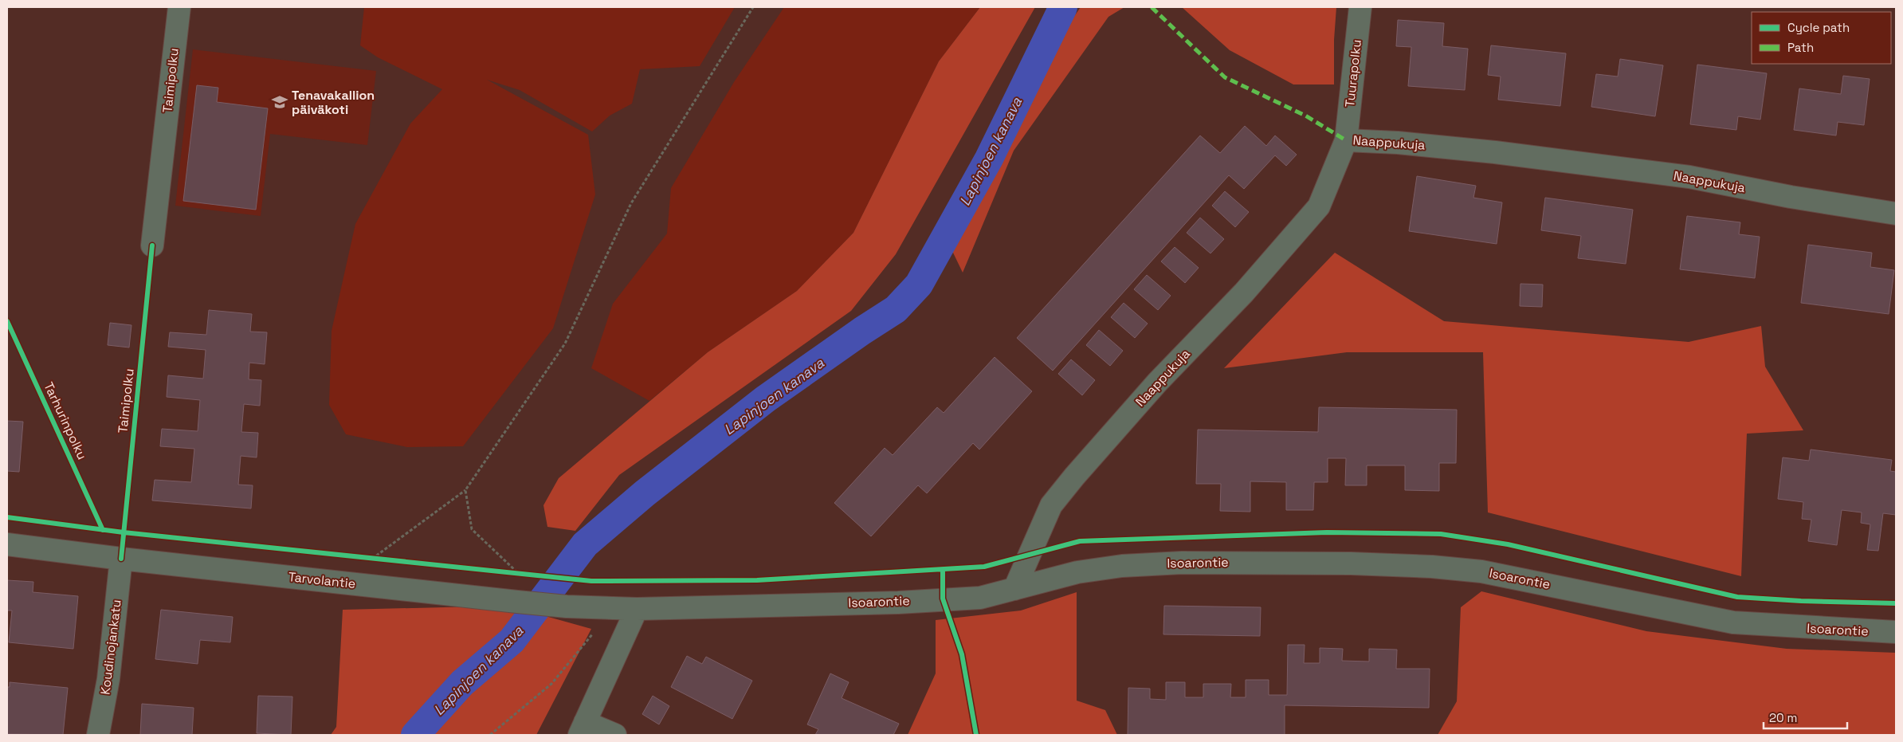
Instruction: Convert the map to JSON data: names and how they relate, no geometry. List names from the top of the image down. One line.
{"streets":{"street":["Tuurapolku","Taimipolku","Naappukuja","Isoarontie","Tarvolantie","Koudinojankatu"],"cycle path":["Tarhurinpolku"]},"crossings":[["Tuurapolku","Naappukuja"],["Naappukuja","Isoarontie"],["Isoarontie","Tarvolantie"],["Tarvolantie","Koudinojankatu"]],"water":["Lapinjoen kanava"],"places":{"school or university":["Tenavakallion päiväkoti"]},"legend":["Cycle path","Path"],"scale_bar":"20 m"}
